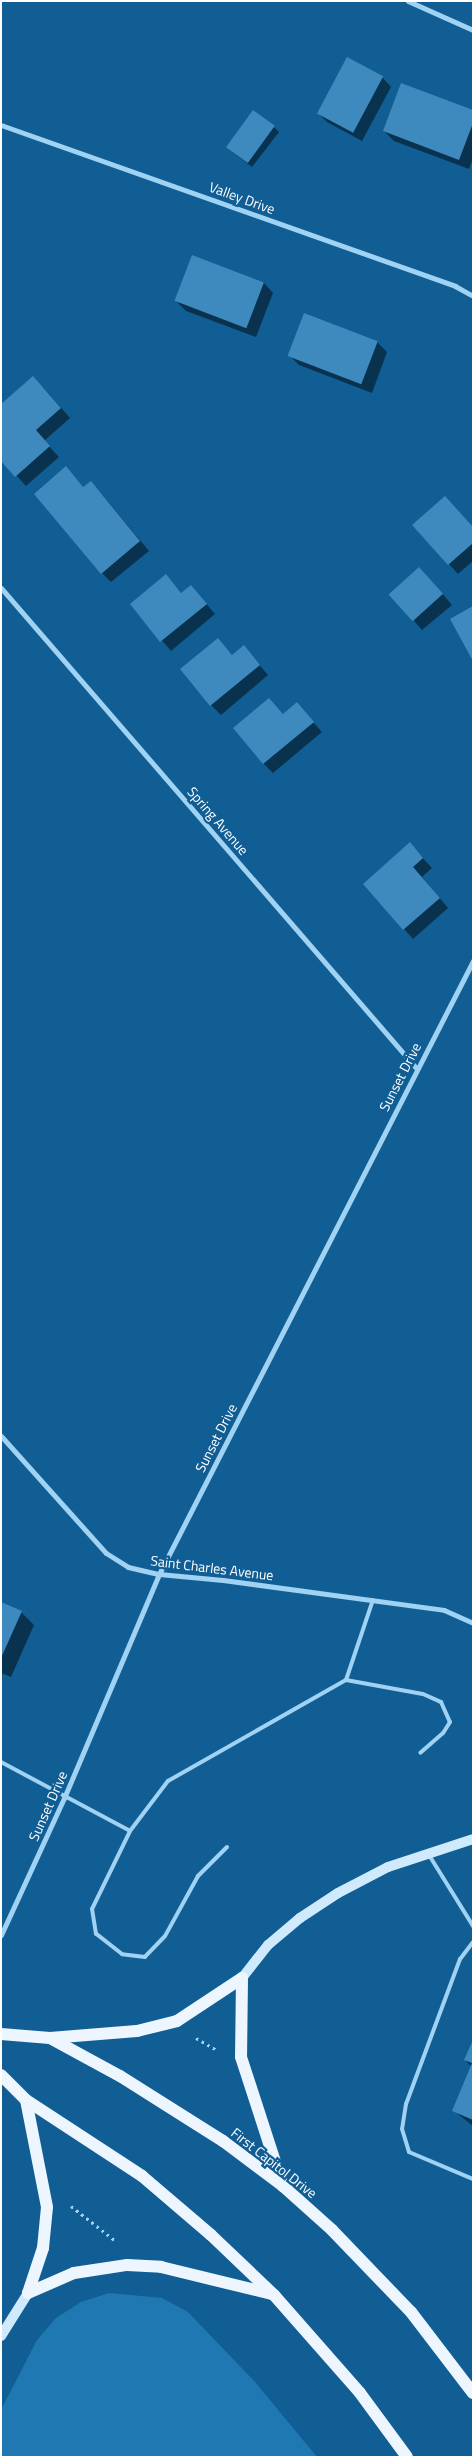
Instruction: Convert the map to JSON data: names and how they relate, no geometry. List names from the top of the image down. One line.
{"streets":{"main road":["First Capitol Drive"],"street":["Valley Drive","Spring Avenue","Sunset Drive","Saint Charles Avenue"]},"crossings":[["Spring Avenue","Sunset Drive"],["Sunset Drive","Saint Charles Avenue"]]}
